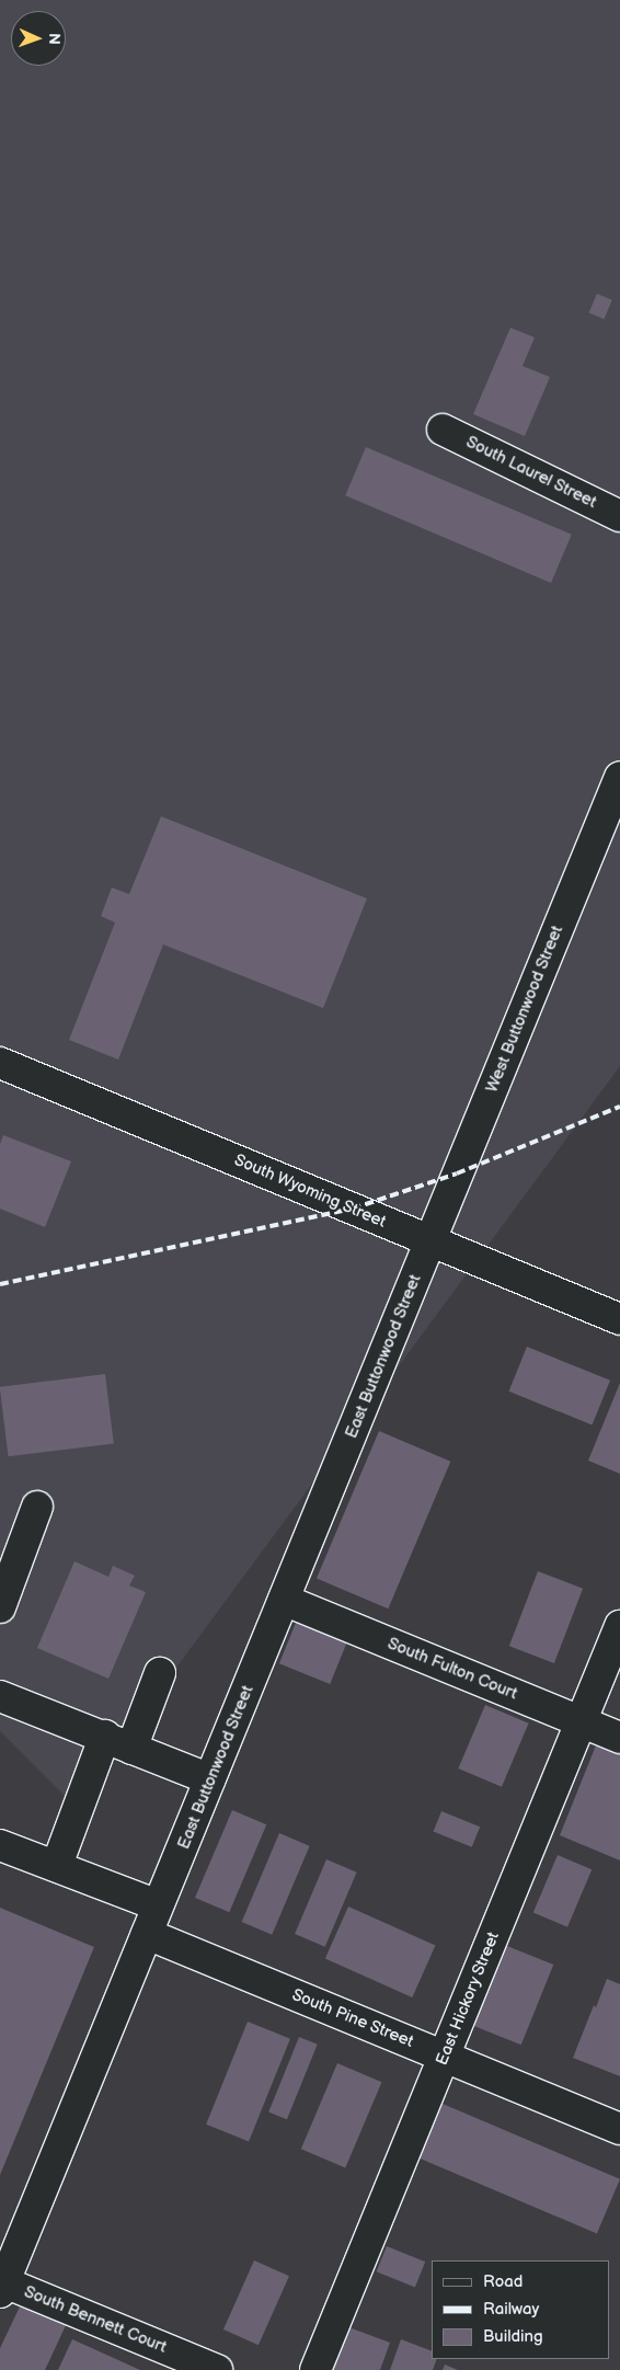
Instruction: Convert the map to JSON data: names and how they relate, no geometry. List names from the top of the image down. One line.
{"streets":{"street":["South Laurel Street","West Buttonwood Street","South Wyoming Street","East Buttonwood Street","South Fulton Court","East Hickory Street","South Pine Street","South Bennett Court"]},"crossings":[["West Buttonwood Street","South Wyoming Street"],["West Buttonwood Street","East Buttonwood Street"],["South Wyoming Street","East Buttonwood Street"],["East Buttonwood Street","South Fulton Court"],["East Buttonwood Street","South Pine Street"],["East Buttonwood Street","South Bennett Court"],["South Fulton Court","East Hickory Street"],["East Hickory Street","South Pine Street"]],"legend":["Road","Railway","Building"],"north":"right"}
